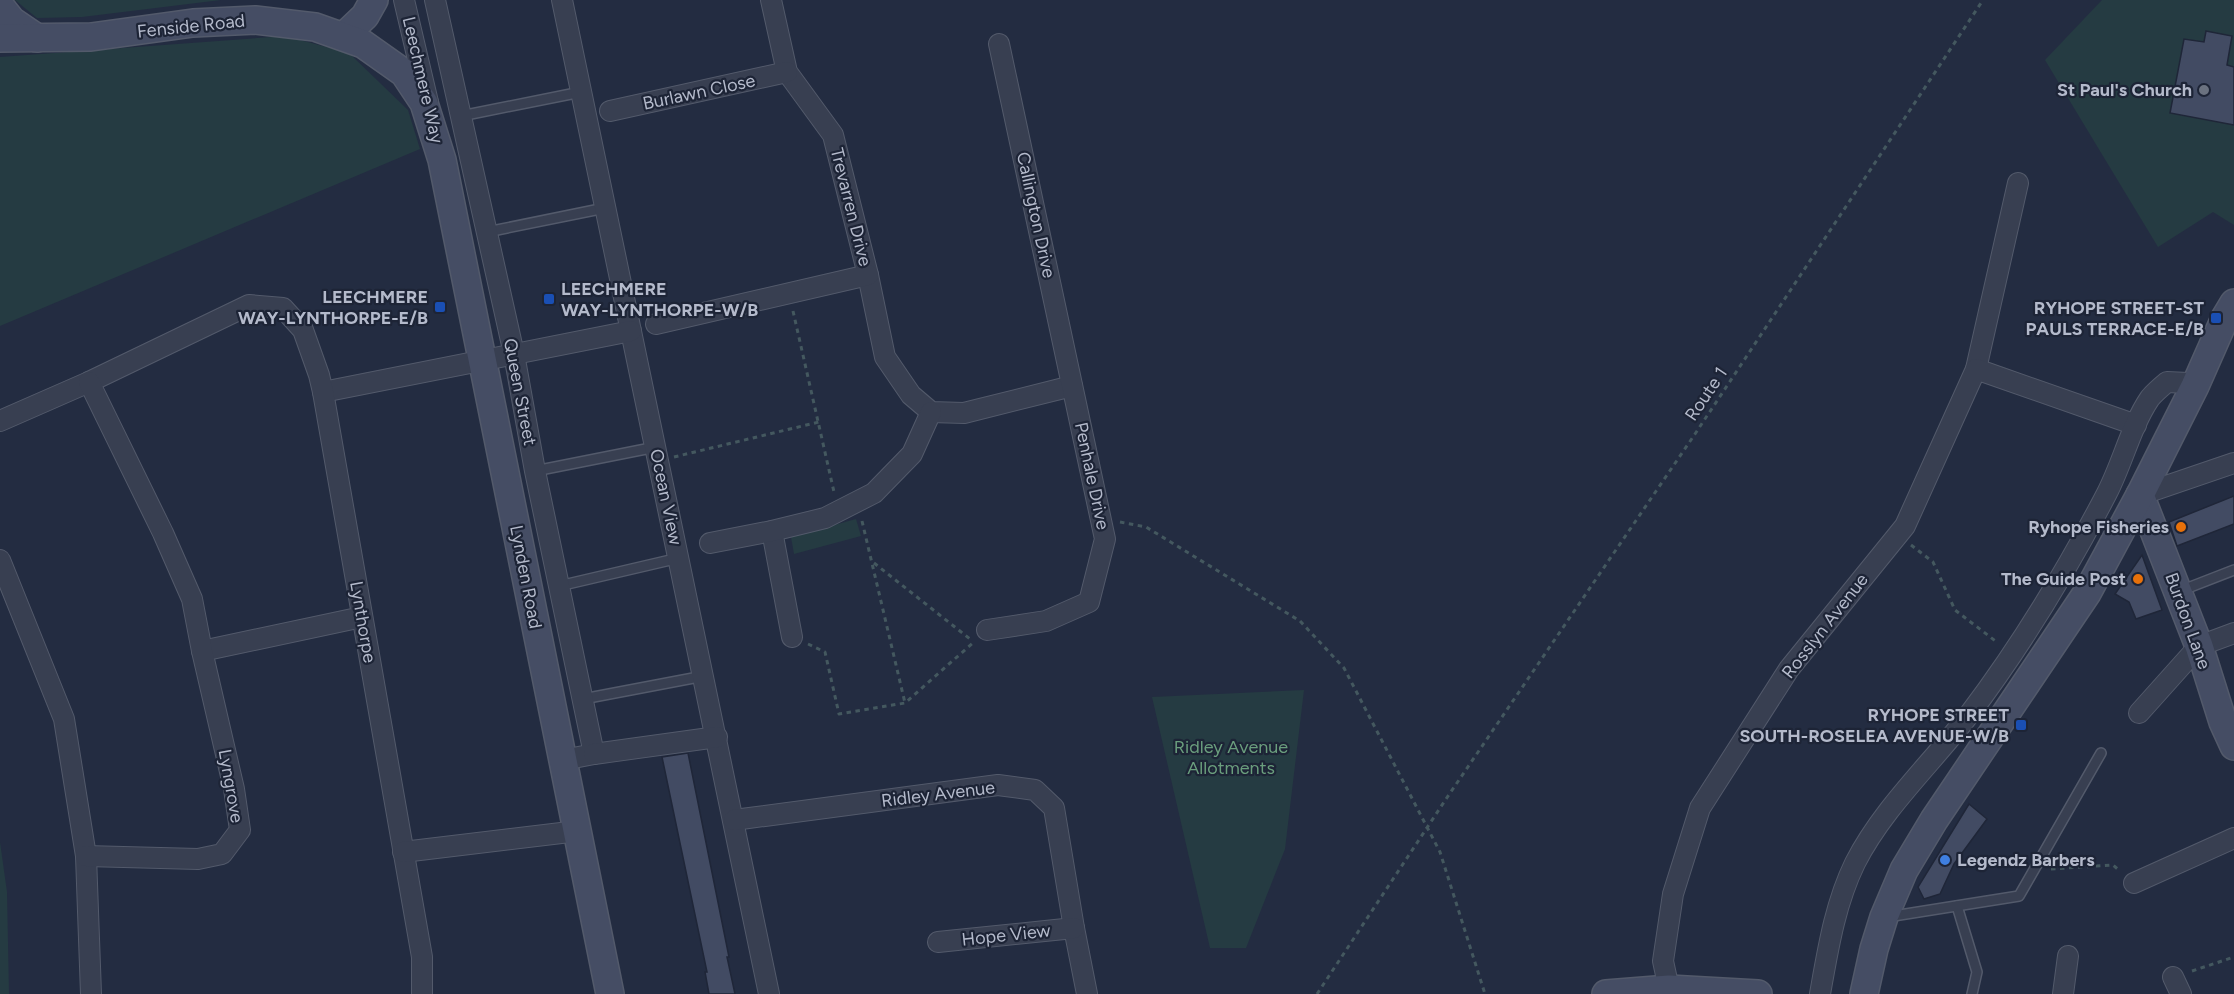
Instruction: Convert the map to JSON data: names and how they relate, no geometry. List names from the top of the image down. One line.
{"streets":{"street":["Fenside Road","Leechmere Way","Burlawn Close","Trevarren Drive","Callington Drive","Queen Street","Penhale Drive","Ocean View","Lynden Road","Burdon Lane","Lynthorpe","Rosslyn Avenue","Lyngrove","Ridley Avenue","Hope View"],"path":["Route 1"]},"crossings":[["Fenside Road","Leechmere Way"],["Fenside Road","Lynden Road"],["Leechmere Way","Lynden Road"],["Burlawn Close","Trevarren Drive"],["Callington Drive","Penhale Drive"],["Ocean View","Ridley Avenue"],["Lynthorpe","Lyngrove"],["Ridley Avenue","Hope View"]],"parks":["Ridley Avenue Allotments"],"places":{"other":["St Paul's Church","Ryhope Fisheries","The Guide Post","Legendz Barbers"],"transit":["LEECHMERE WAY-LYNTHORPE-W/B","LEECHMERE WAY-LYNTHORPE-E/B","RYHOPE STREET-ST PAULS TERRACE-E/B","RYHOPE STREET SOUTH-ROSELEA AVENUE-W/B"]}}
